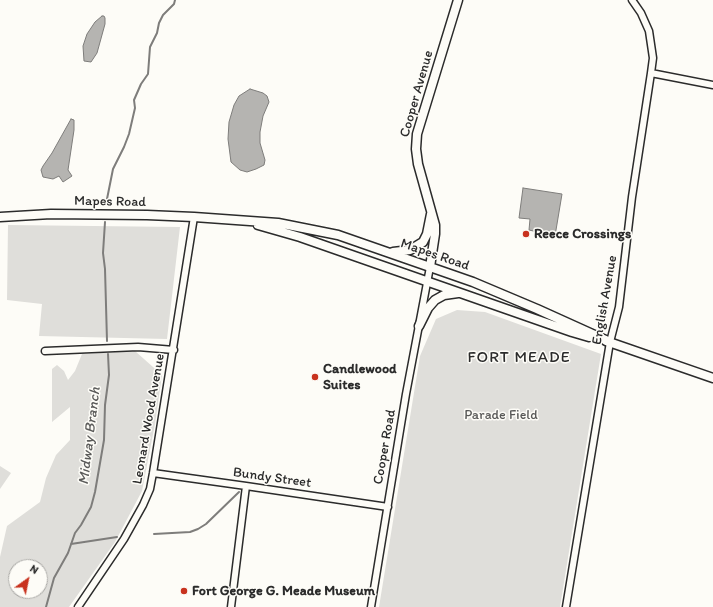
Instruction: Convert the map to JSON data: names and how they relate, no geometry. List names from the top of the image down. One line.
{"streets":{"street":["Cooper Avenue","Mapes Road","English Avenue","Leonard Wood Avenue","Cooper Road","Bundy Street"]},"crossings":[["Cooper Avenue","Mapes Road"],["Cooper Avenue","Cooper Road"],["Mapes Road","English Avenue"],["Mapes Road","Leonard Wood Avenue"],["Mapes Road","Cooper Road"],["Leonard Wood Avenue","Bundy Street"],["Cooper Road","Bundy Street"]],"districts":["FORT MEADE"],"water":["Midway Branch"],"parks":["Parade Field"],"places":["Reece Crossings","Candlewood Suites","Fort George G. Meade Museum"],"north":"top right"}
